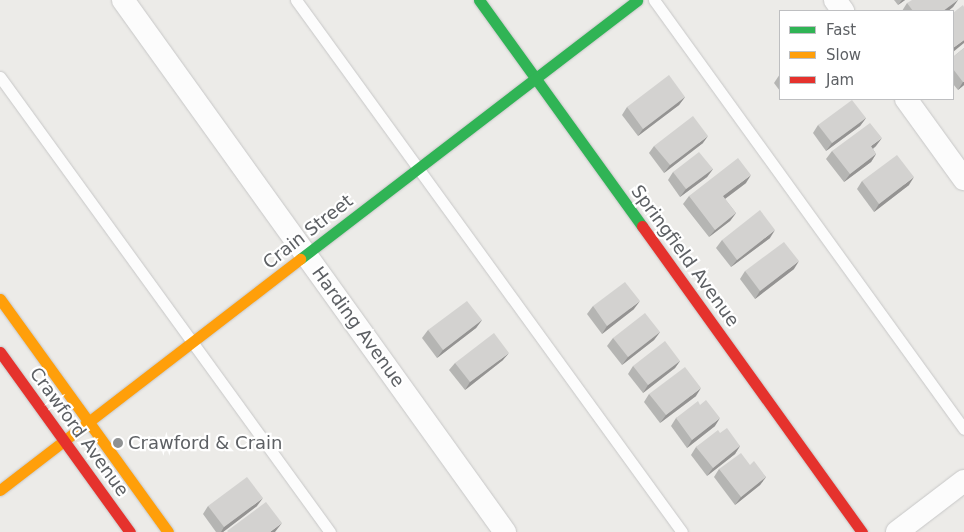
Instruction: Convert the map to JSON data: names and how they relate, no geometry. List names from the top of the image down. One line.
{"streets":{"street":["Crain Street","Springfield Avenue","Harding Avenue","Crawford Avenue"]},"crossings":[["Crain Street","Springfield Avenue"],["Crain Street","Harding Avenue"],["Crain Street","Crawford Avenue"]],"places":["Crawford & Crain"],"legend":["Fast","Slow","Jam"]}
